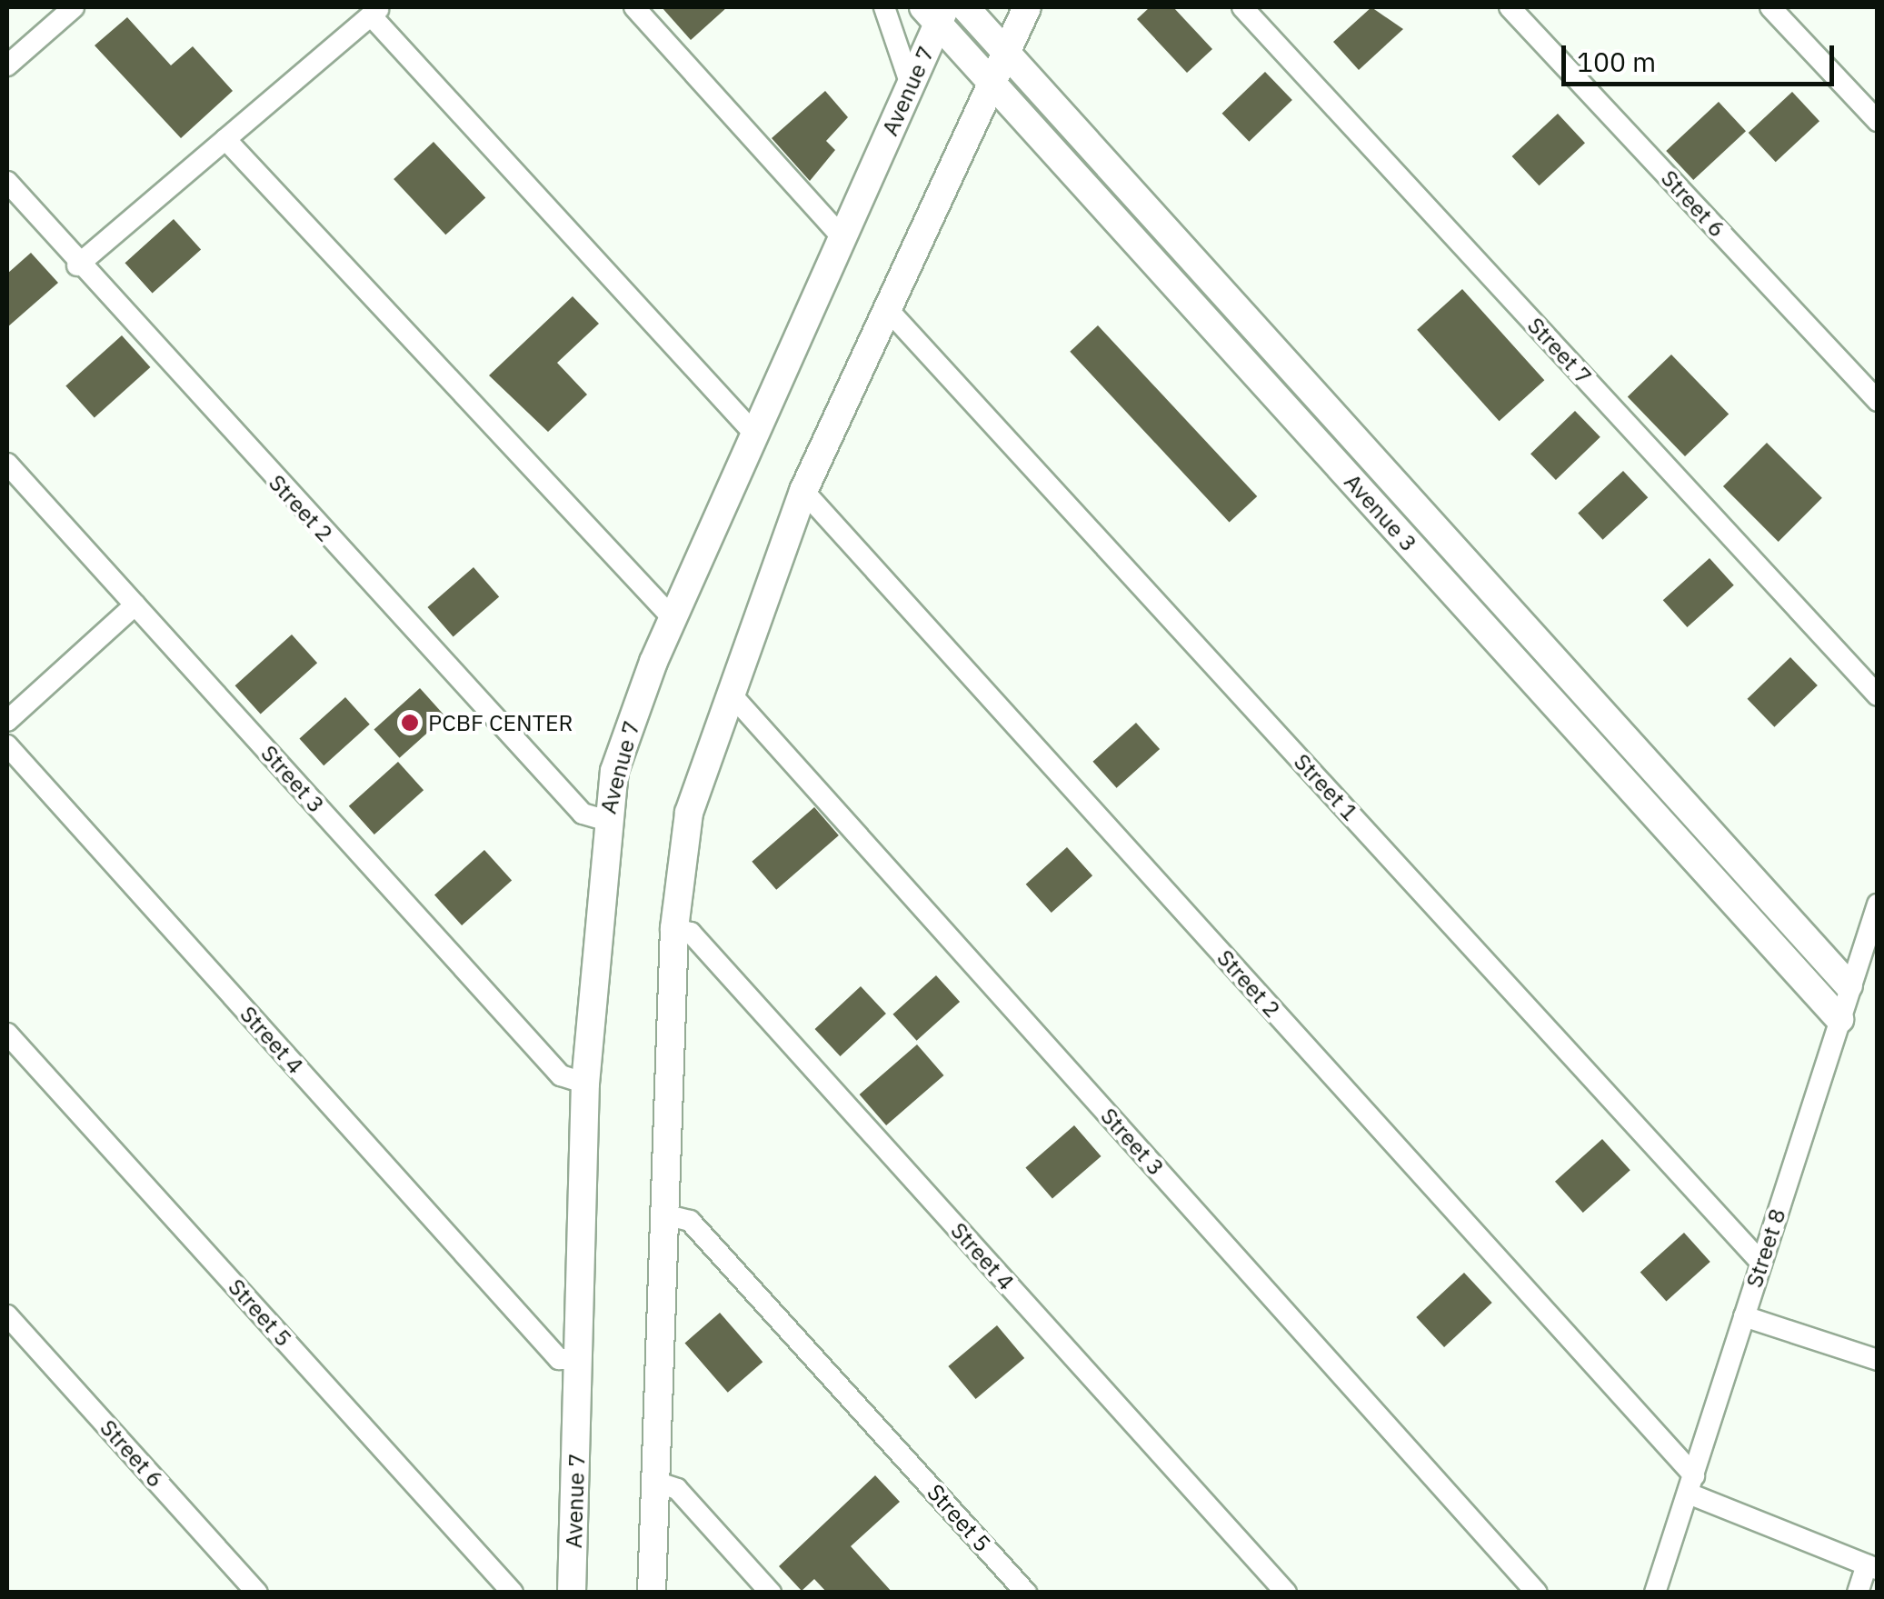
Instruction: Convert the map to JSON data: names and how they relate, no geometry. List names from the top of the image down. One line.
{"streets":{"main road":["Avenue 7","Avenue 3"],"street":["Street 6","Street 7","Street 2","Street 3","Street 1","Street 4","Street 8","Street 5"]},"crossings":[["Avenue 7","Street 2"],["Avenue 7","Avenue 3"],["Avenue 7","Street 3"],["Avenue 7","Street 4"],["Street 2","Street 8"],["Avenue 3","Street 8"],["Street 1","Street 8"]],"places":["PCBF CENTER"],"scale_bar":"100 m"}
